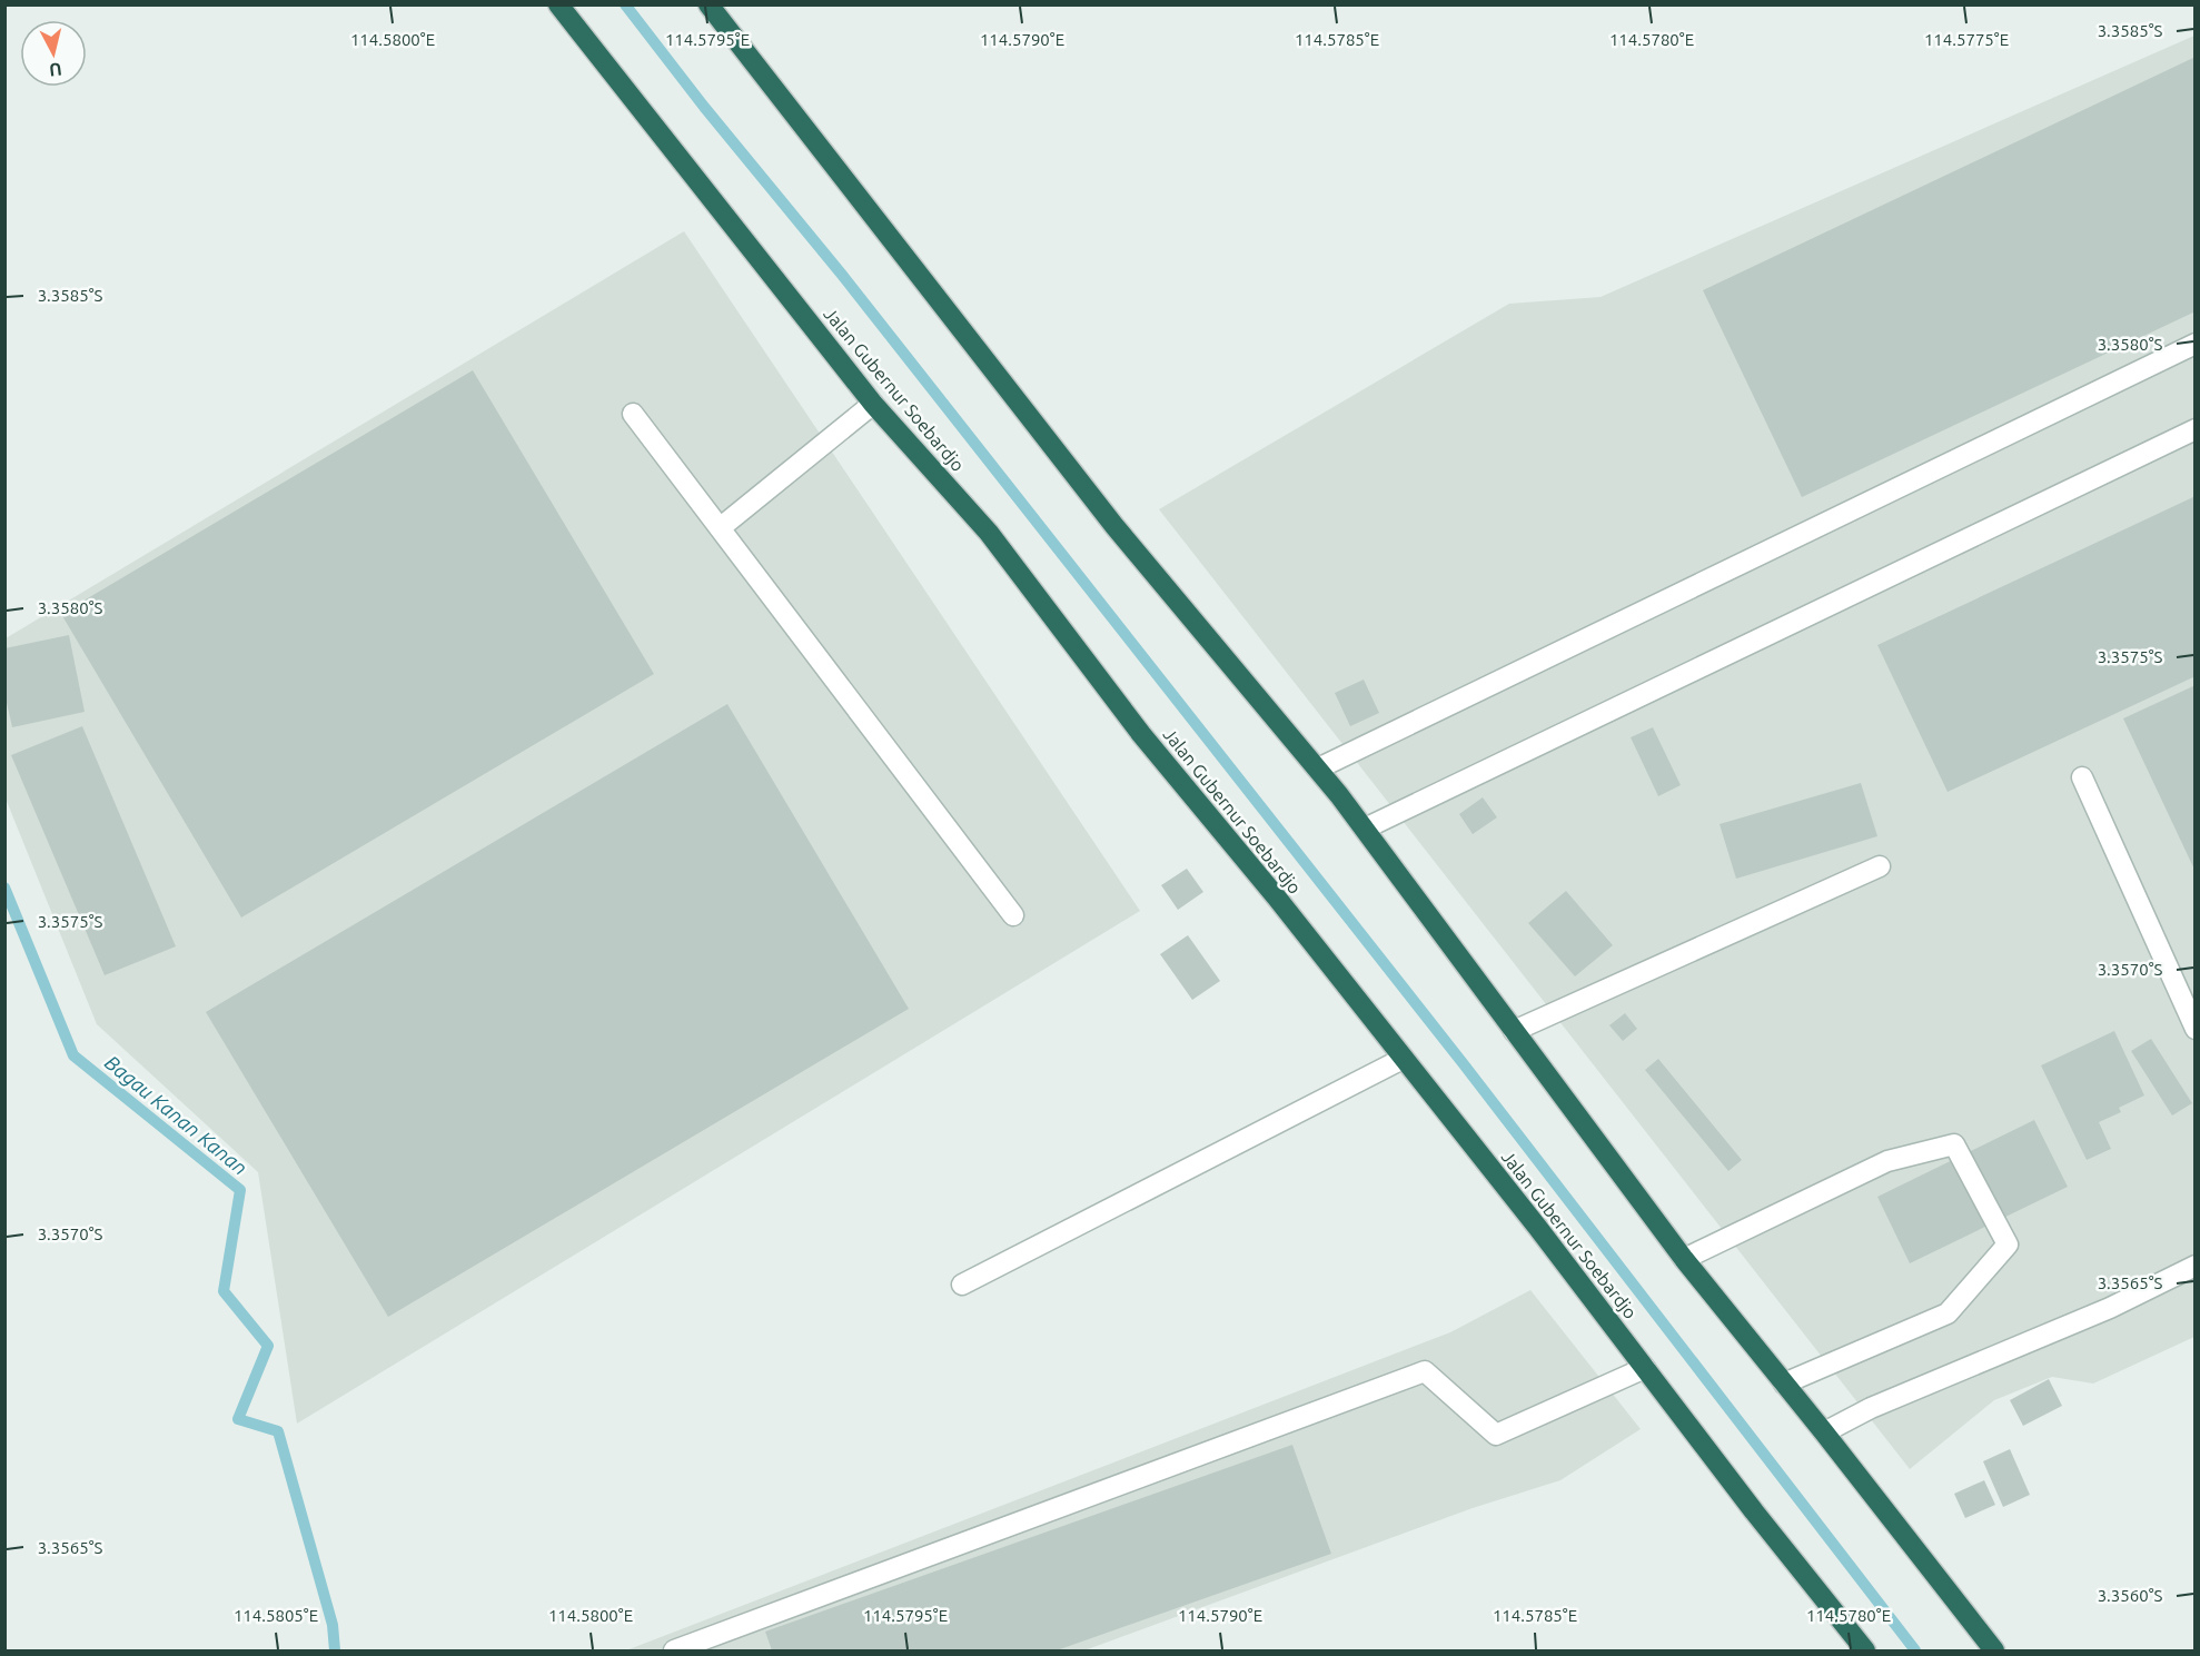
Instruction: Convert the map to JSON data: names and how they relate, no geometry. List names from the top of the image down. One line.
{"streets":{"highway":["Jalan Gubernur Soebardjo"]},"water":["Bagau Kanan Kanan"],"north":"bottom","coordinates":["3.3585°S","114.5800°E","114.5795°E","114.5790°E","114.5785°E","114.5780°E","114.5775°E","3.3580°S","3.3575°S","3.3570°S","3.3565°S","3.3560°S","114.5805°E"]}
